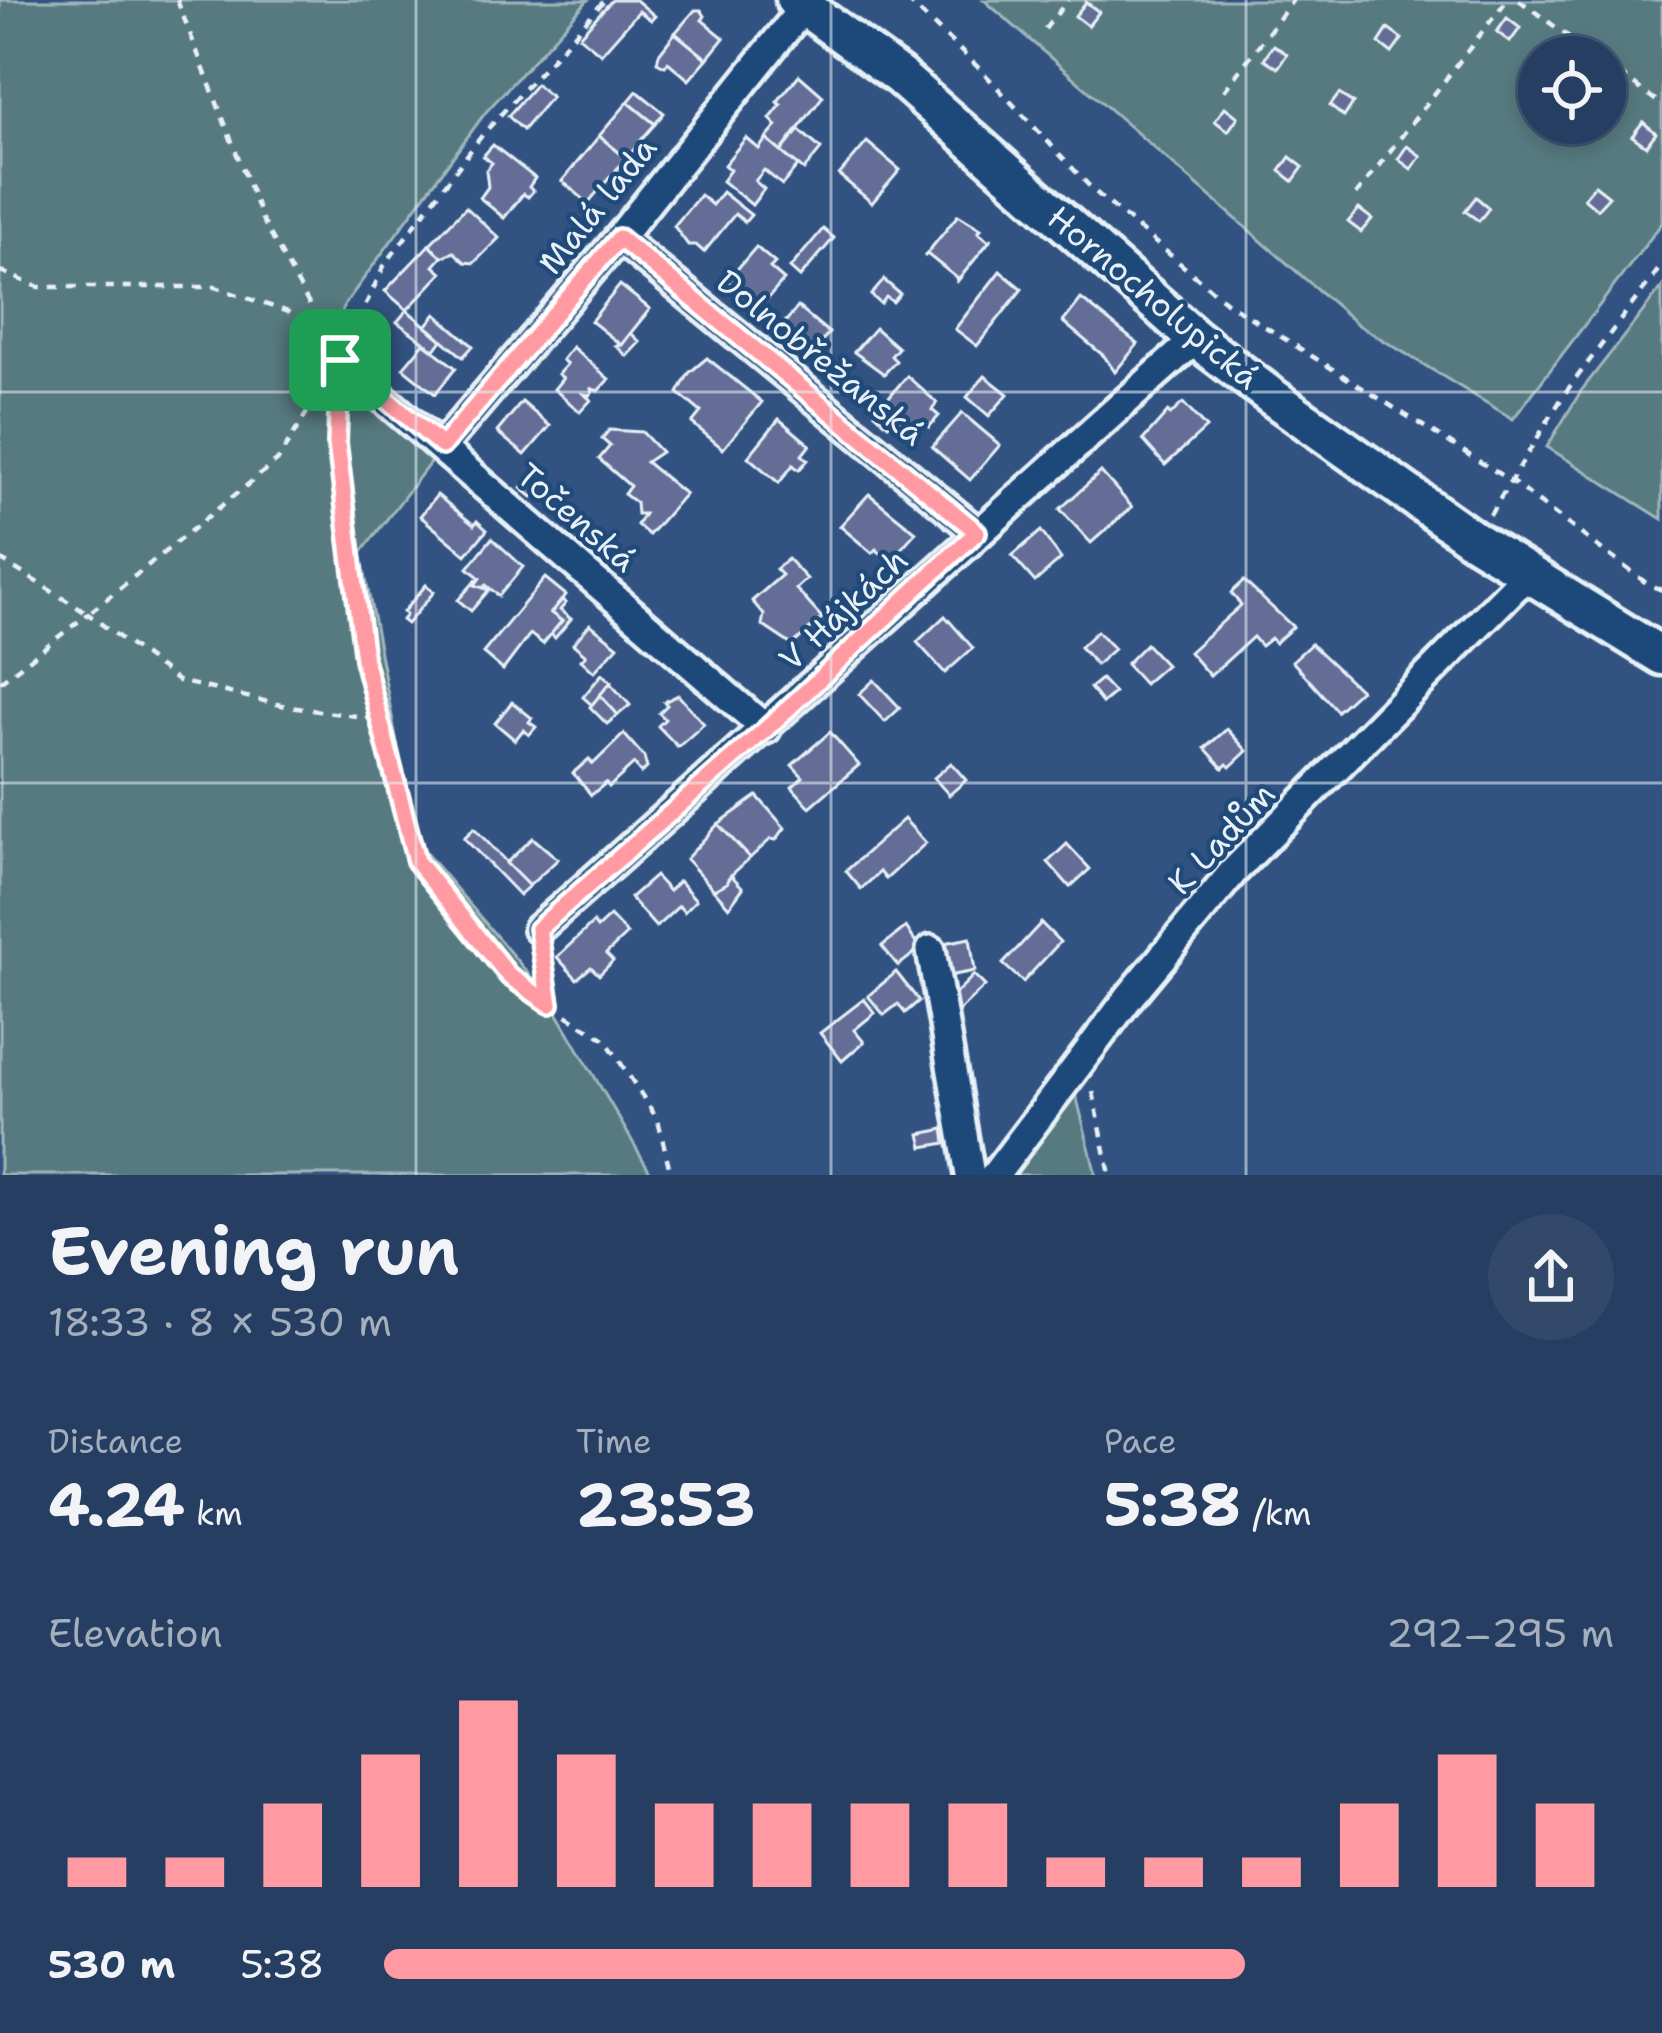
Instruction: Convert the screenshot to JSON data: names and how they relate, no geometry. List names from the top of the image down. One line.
{"streets":{"street":["Malá lada","Hornocholupická","Dolnobřežanská","Točenská","V Hájkách","K Ladům"]},"crossings":[["Malá lada","Hornocholupická"],["Malá lada","Dolnobřežanská"],["Malá lada","Točenská"],["Hornocholupická","V Hájkách"],["Hornocholupická","K Ladům"],["Dolnobřežanská","V Hájkách"],["Točenská","V Hájkách"]],"page":{"heading":["Evening run","18:33 · 8 × 530 m"],"stats":[["Distance","4.24 km"],["Time","23:53"],["Pace","5:38 /km"]],"chart":["Elevation","292–295 m"],"list":[{"name":"530 m","note":"5:38"}]}}
